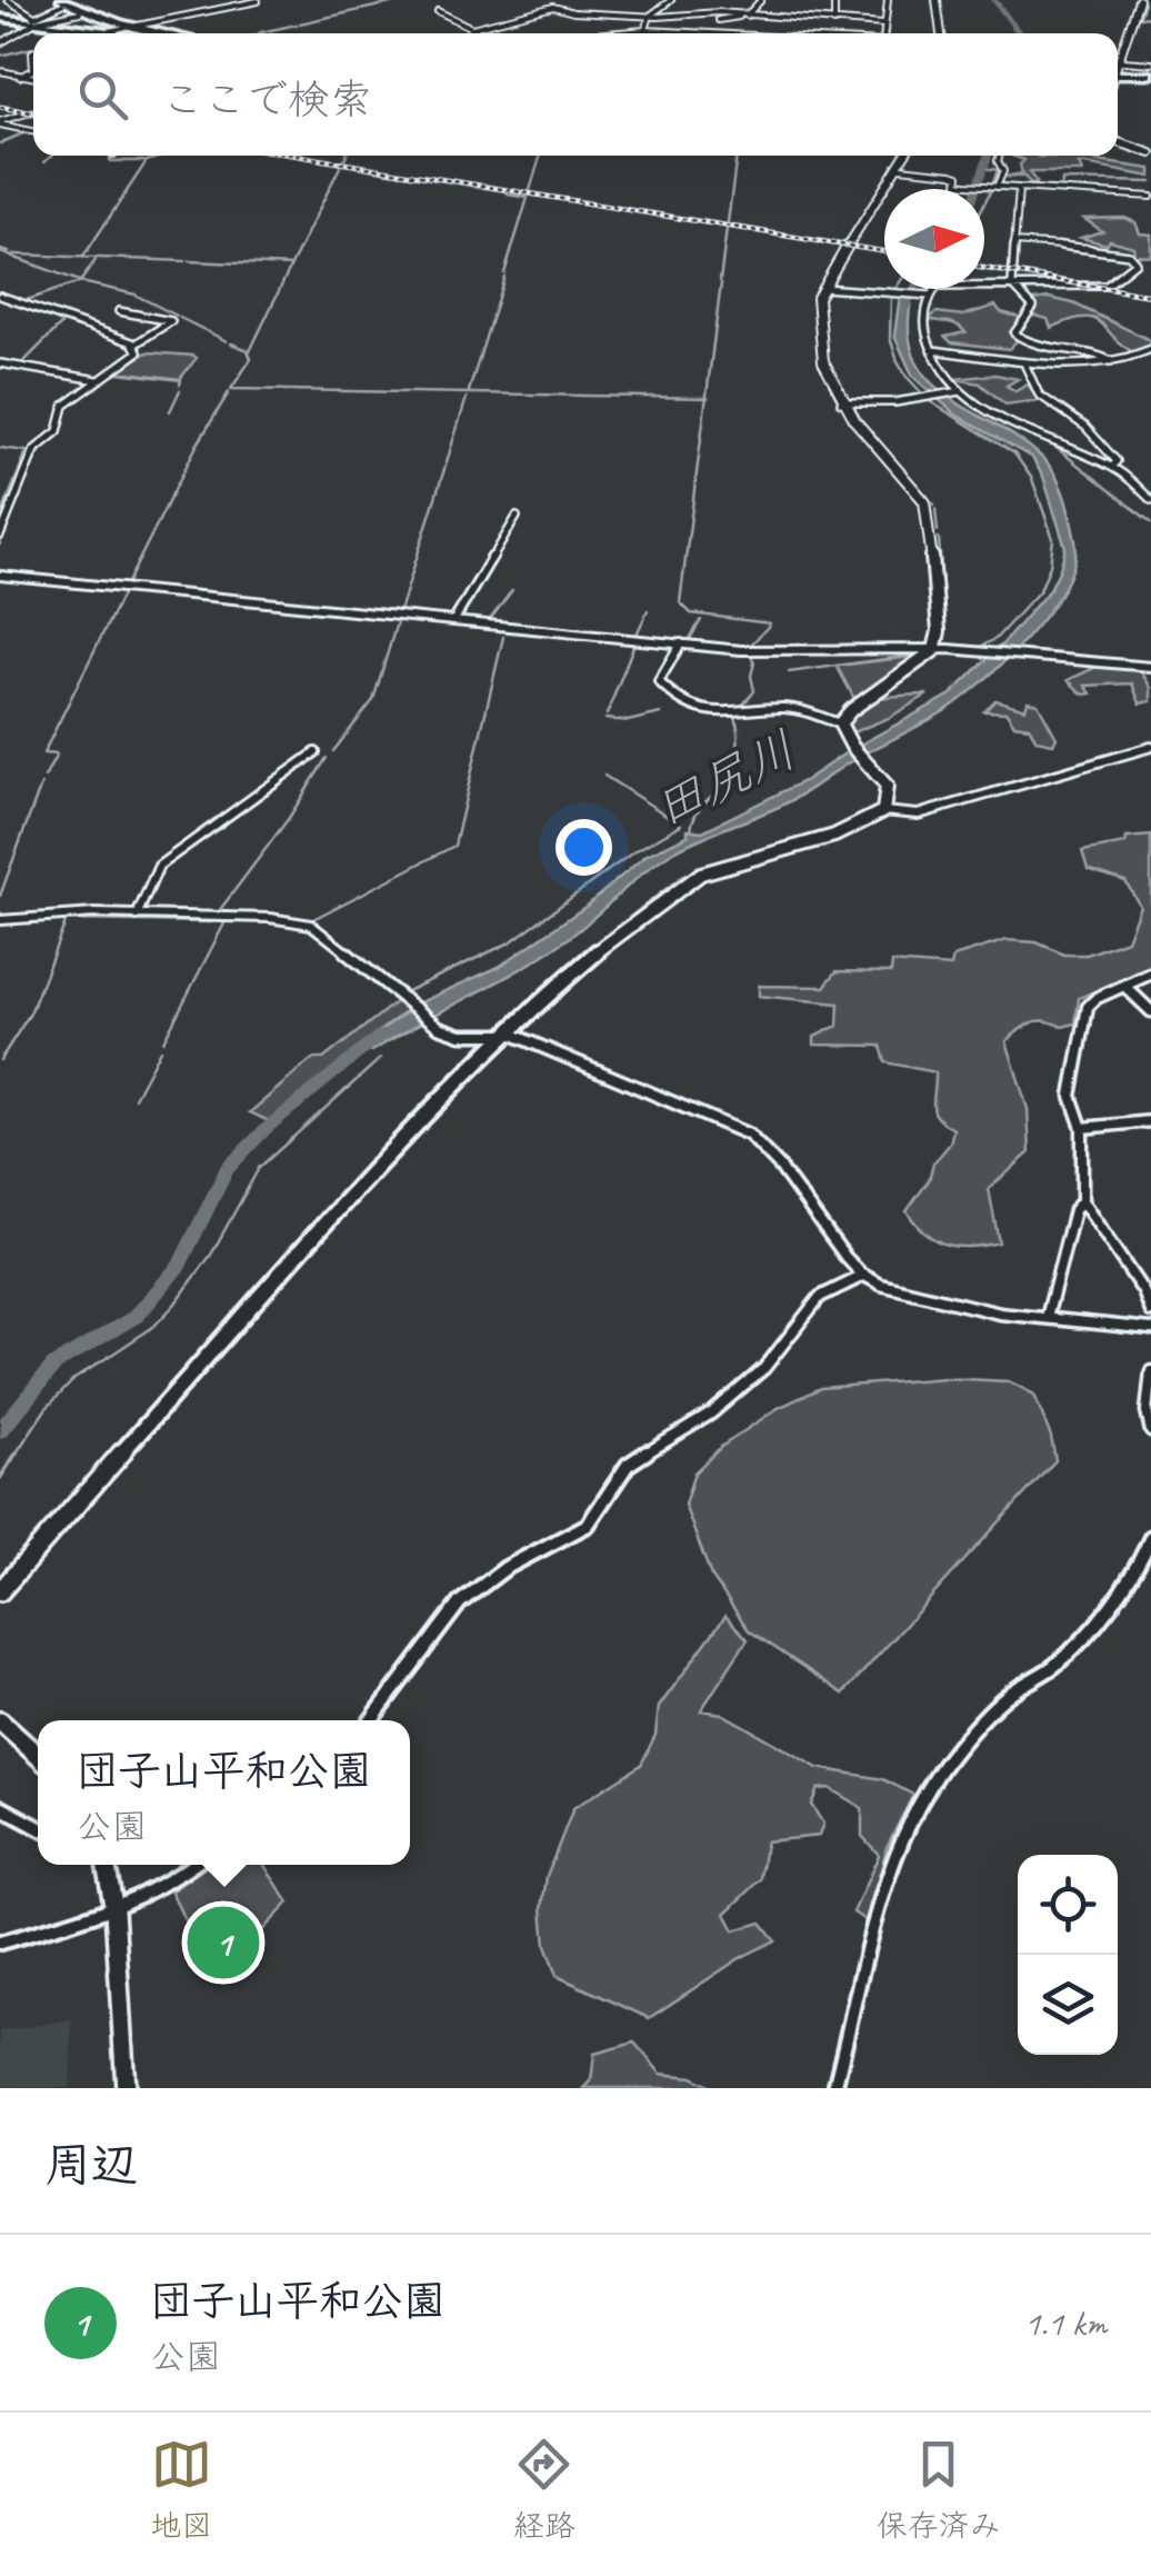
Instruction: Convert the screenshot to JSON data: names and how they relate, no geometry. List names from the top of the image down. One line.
{"water":["田尻川"],"north":"right","page":{"search":"ここで検索","popup":["団子山平和公園","公園"],"pins":"1","heading":"周辺","list":[{"mark":"1","name":"団子山平和公園","note":"公園","value":"1.1 km"}],"nav":["地図","経路","保存済み"]}}
